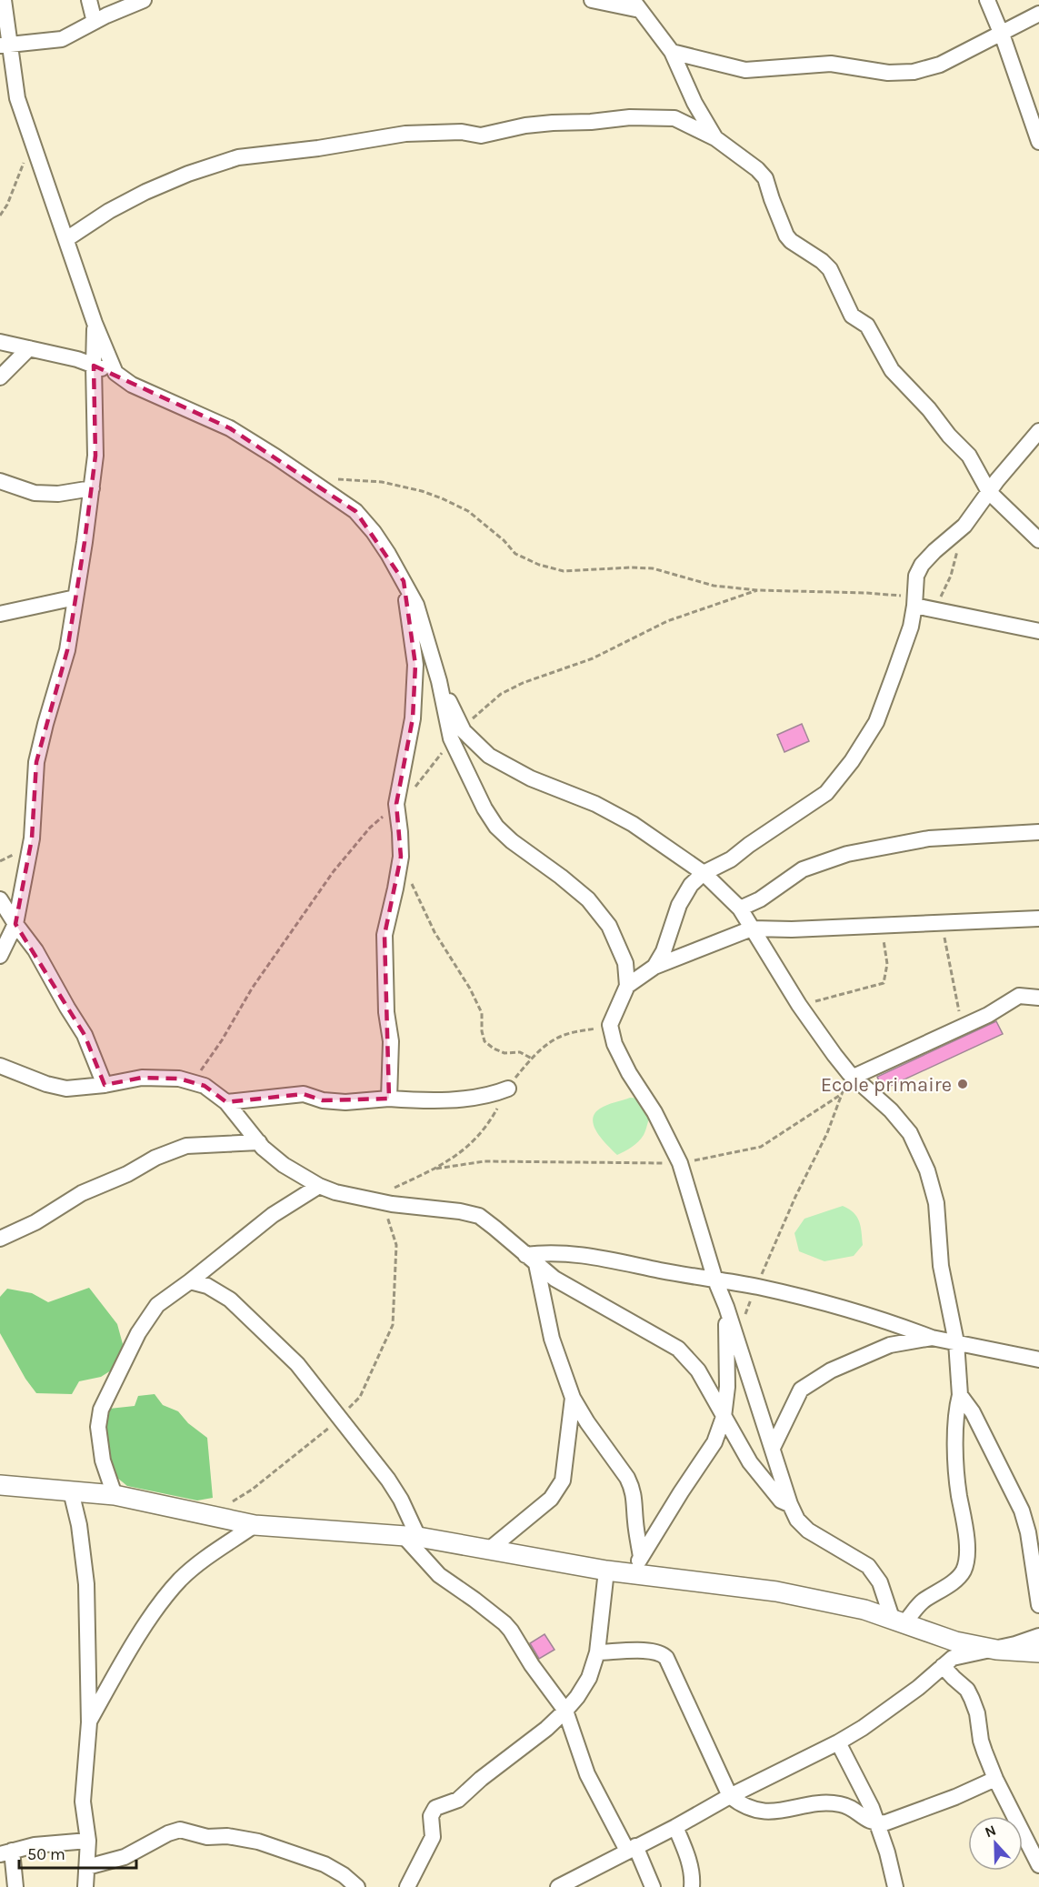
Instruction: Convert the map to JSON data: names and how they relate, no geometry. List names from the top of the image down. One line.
{"places":["Ecole primaire"],"scale_bar":"50 m","north":"top"}
